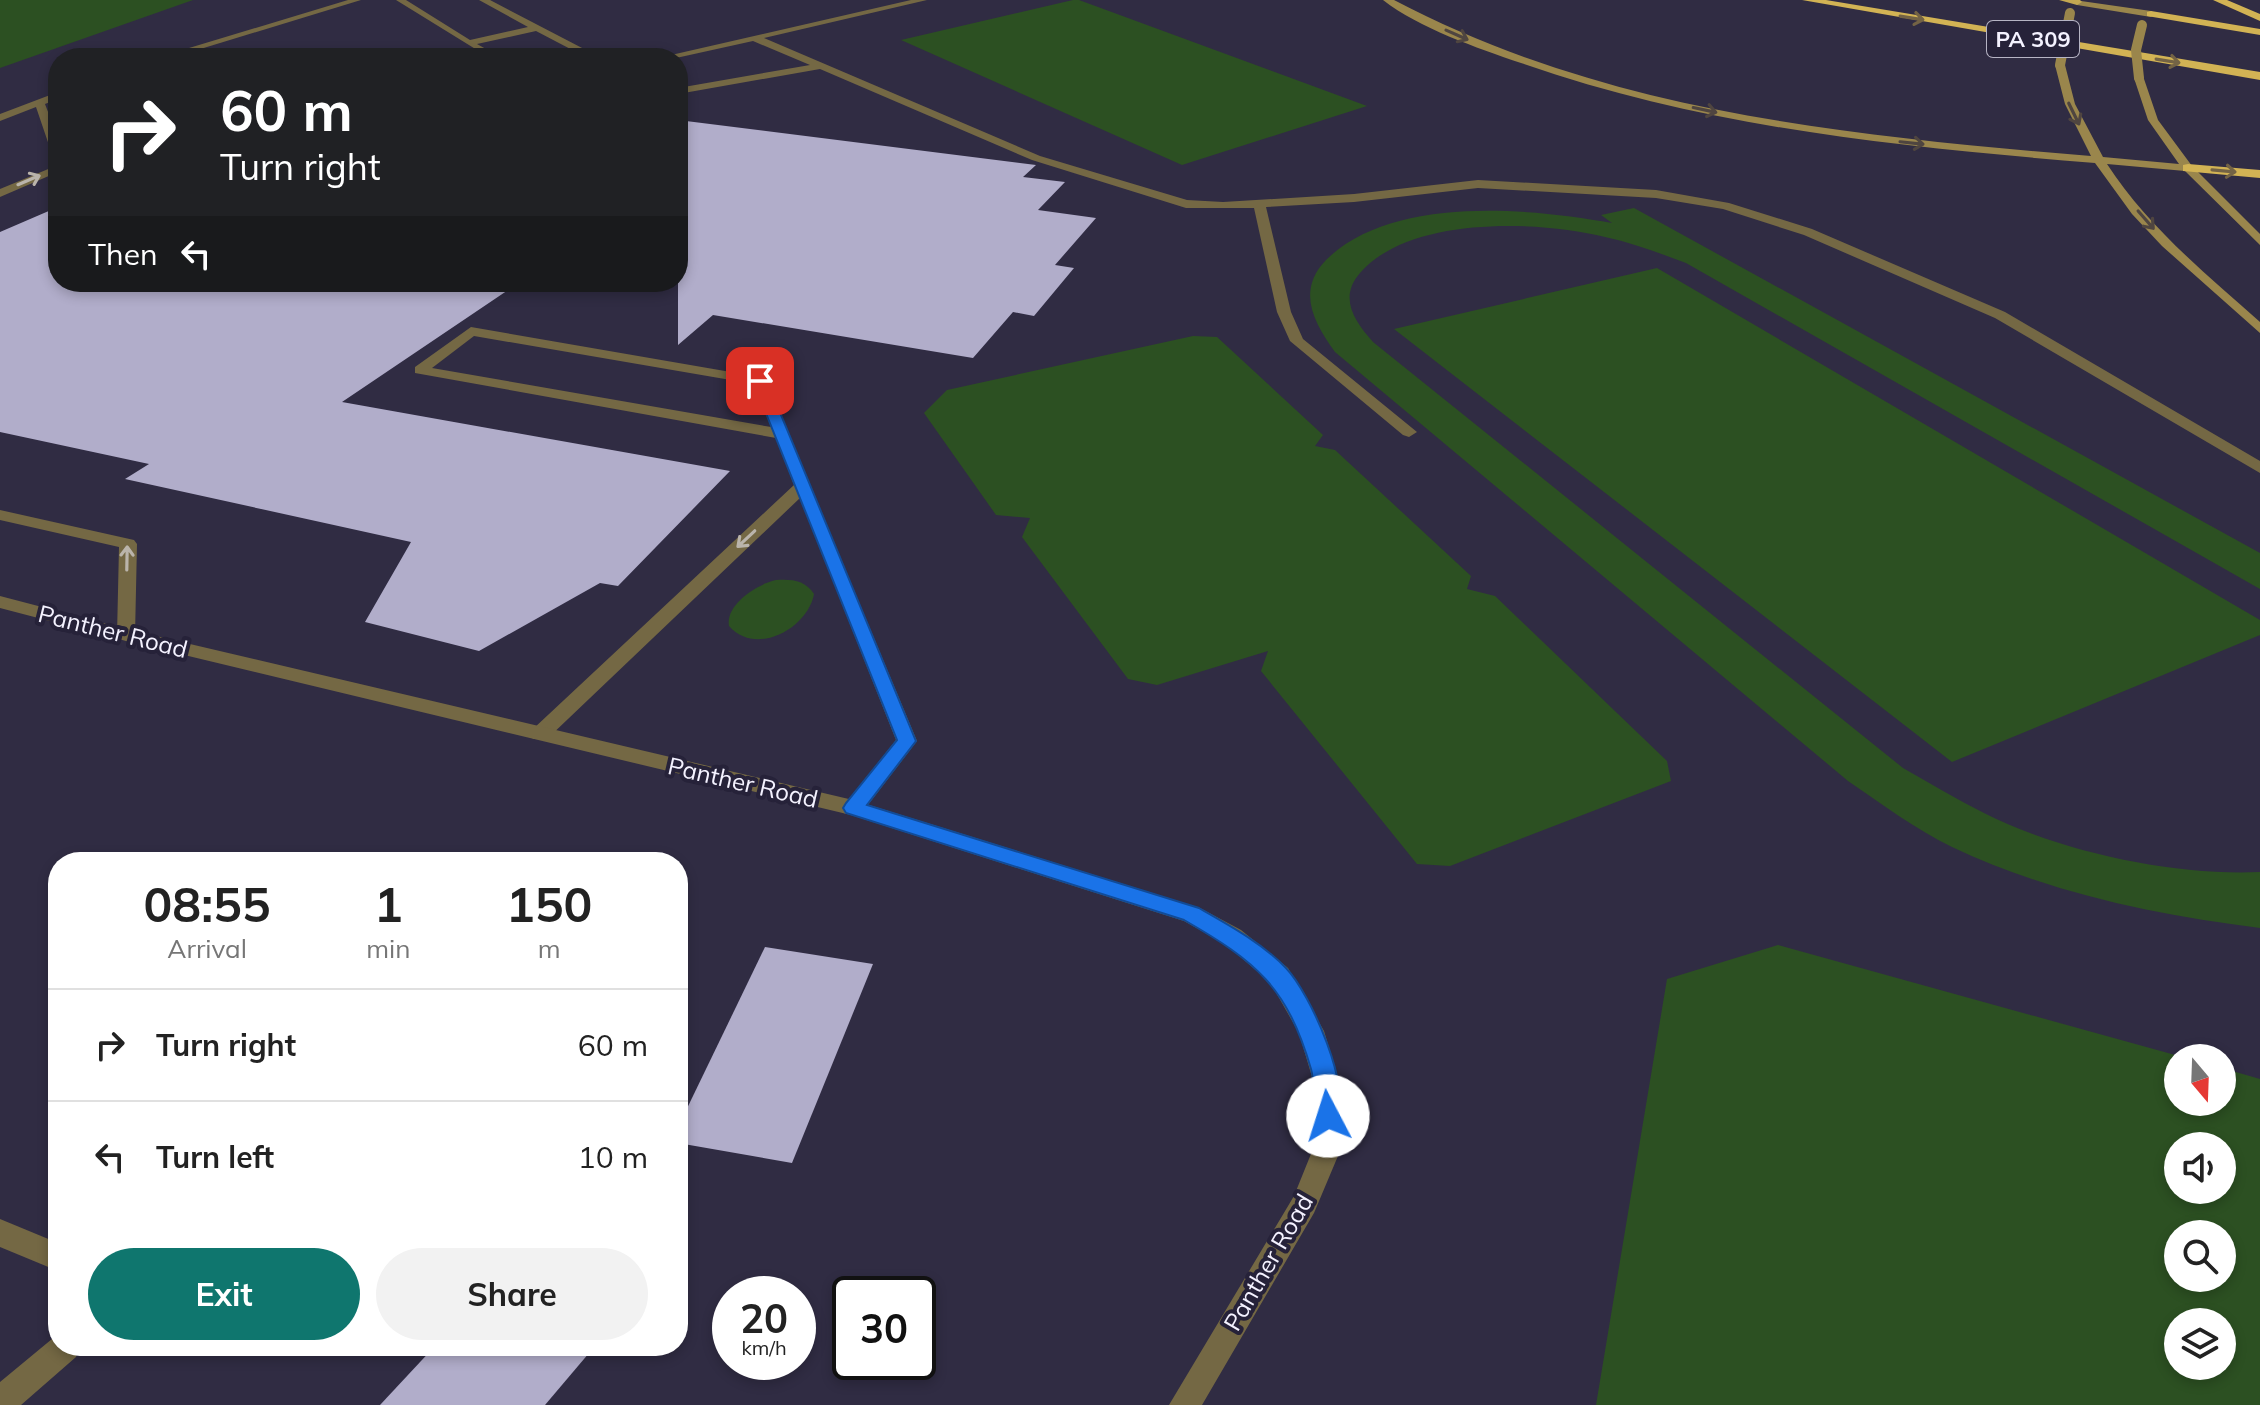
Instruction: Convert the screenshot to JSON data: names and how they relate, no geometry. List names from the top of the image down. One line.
{"streets":{"highway":["PA 309"],"street":["Panther Road"]},"north":"bottom","page":{"turn":["60 m","Turn right"],"then":"Then","eta":["08:55","Arrival","1","min","150","m"],"list":[{"name":"Turn right","value":"60 m"},{"name":"Turn left","value":"10 m"}],"buttons":["Exit","Share"],"speed":"20 km/h","limit":"30"}}
